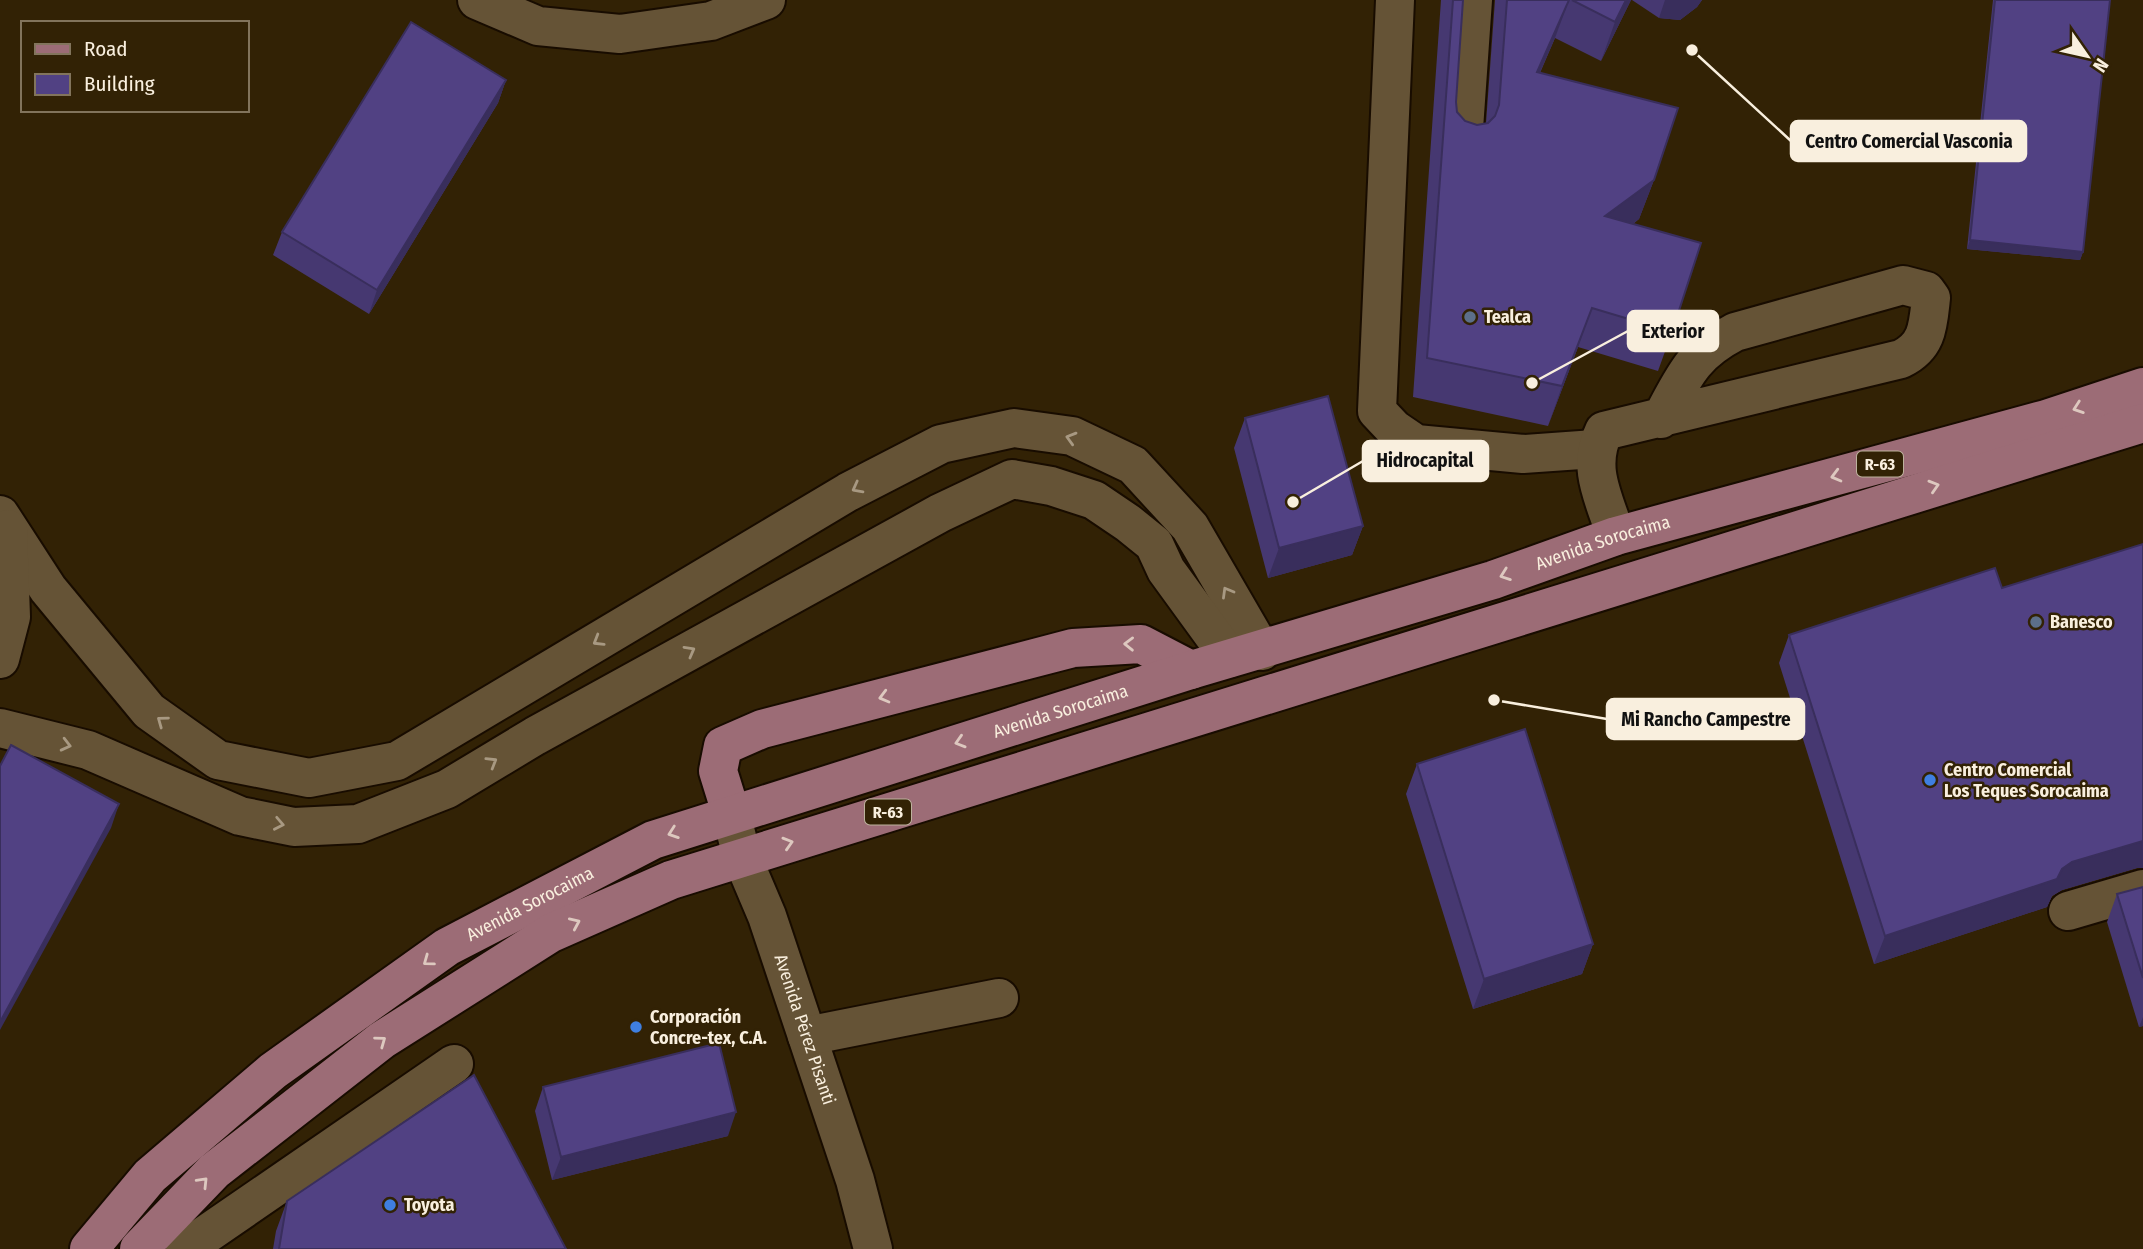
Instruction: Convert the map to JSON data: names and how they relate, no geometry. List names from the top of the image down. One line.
{"streets":{"main road":["R-63","Avenida Sorocaima"],"street":["Avenida Pérez Pisanti"]},"crossings":[["Avenida Sorocaima","Avenida Pérez Pisanti"]],"places":["Centro Comercial Vasconia","Tealca","Exterior","Hidrocapital","Banesco","Mi Rancho Campestre","Centro Comercial Los Teques Sorocaima","Corporación Concre-tex, C.A.","Toyota"],"legend":["Road","Building"],"north":"bottom right"}
